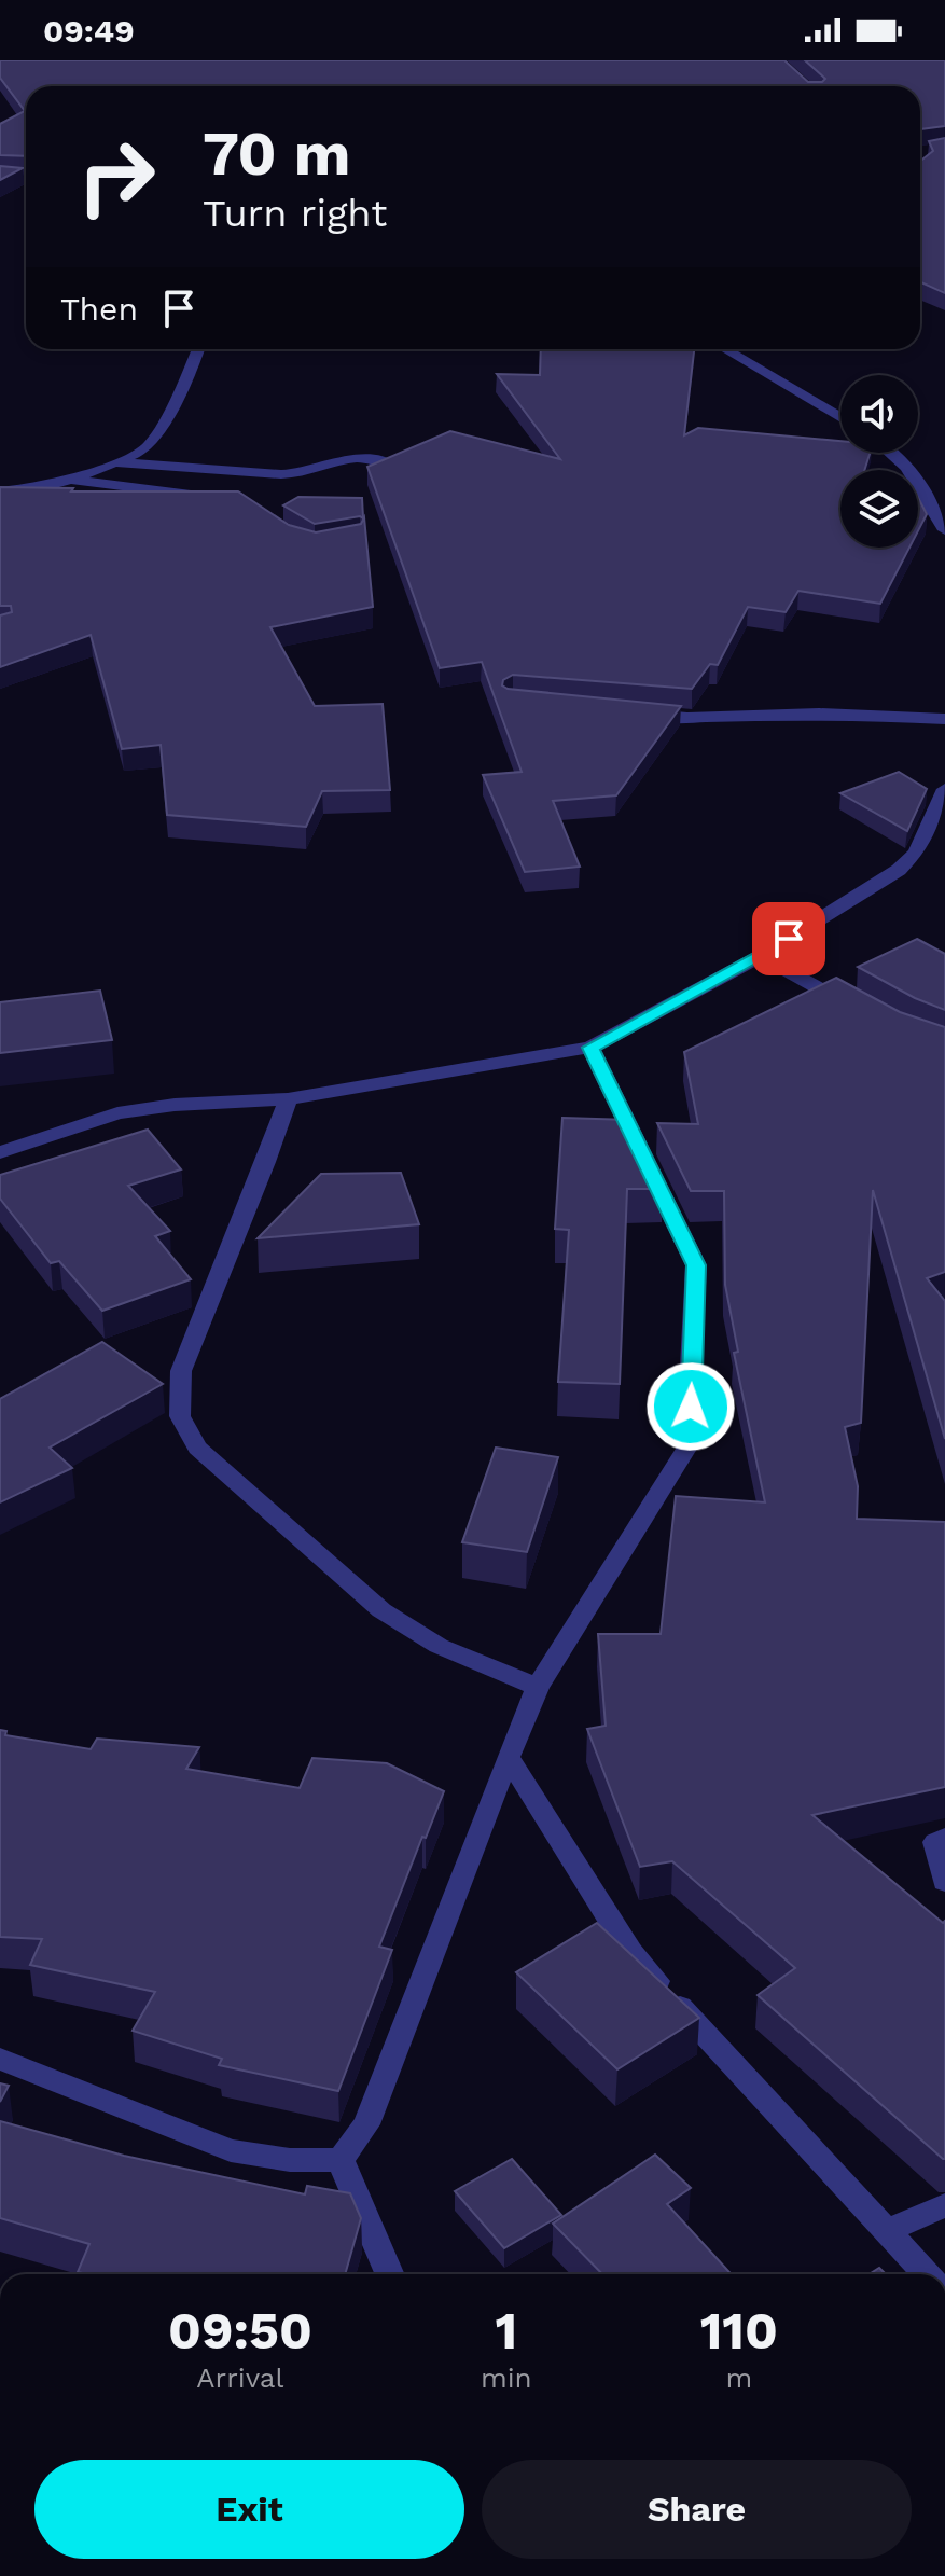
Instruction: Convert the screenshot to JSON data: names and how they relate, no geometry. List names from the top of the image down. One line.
{"page":{"status":"09:49","turn":["70 m","Turn right"],"then":"Then","eta":["09:50","Arrival","1","min","110","m"],"buttons":["Exit","Share"]}}
